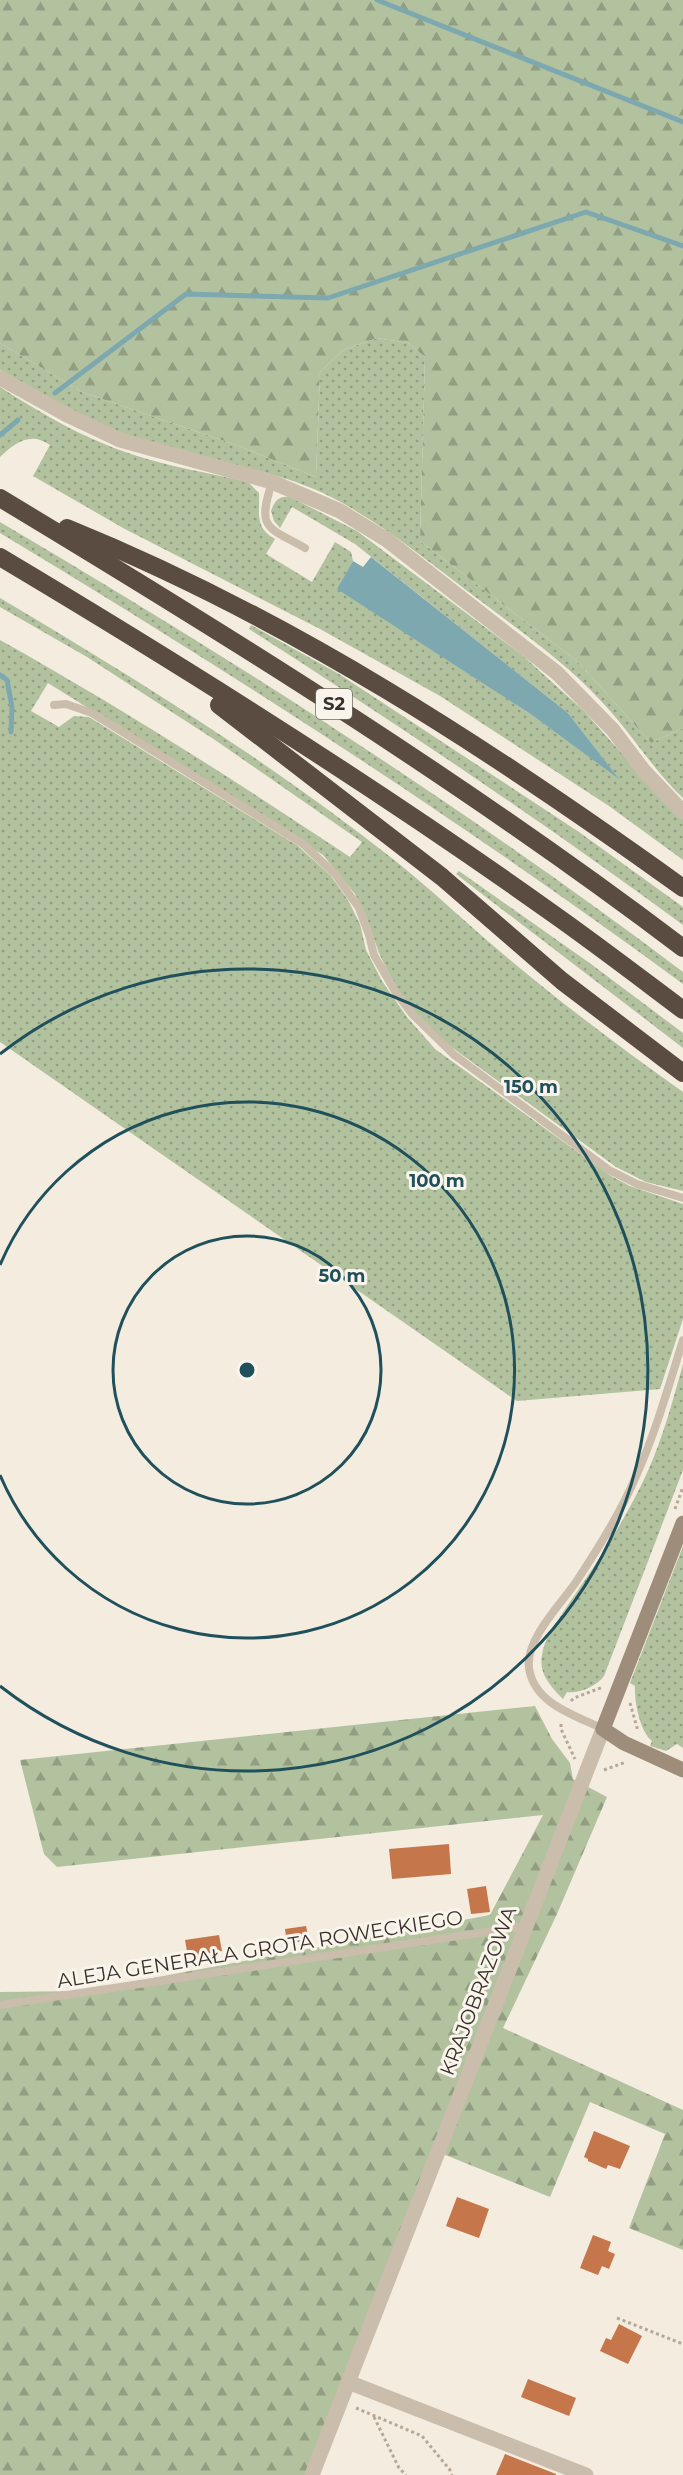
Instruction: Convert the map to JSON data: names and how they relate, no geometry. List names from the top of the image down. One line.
{"streets":{"highway":["S2"],"street":["KRAJOBRAZOWA"],"lane":["ALEJA GENERAŁA GROTA ROWECKIEGO"]},"crossings":[["ALEJA GENERAŁA GROTA ROWECKIEGO","KRAJOBRAZOWA"]],"rings":["150 m","100 m","50 m"]}
